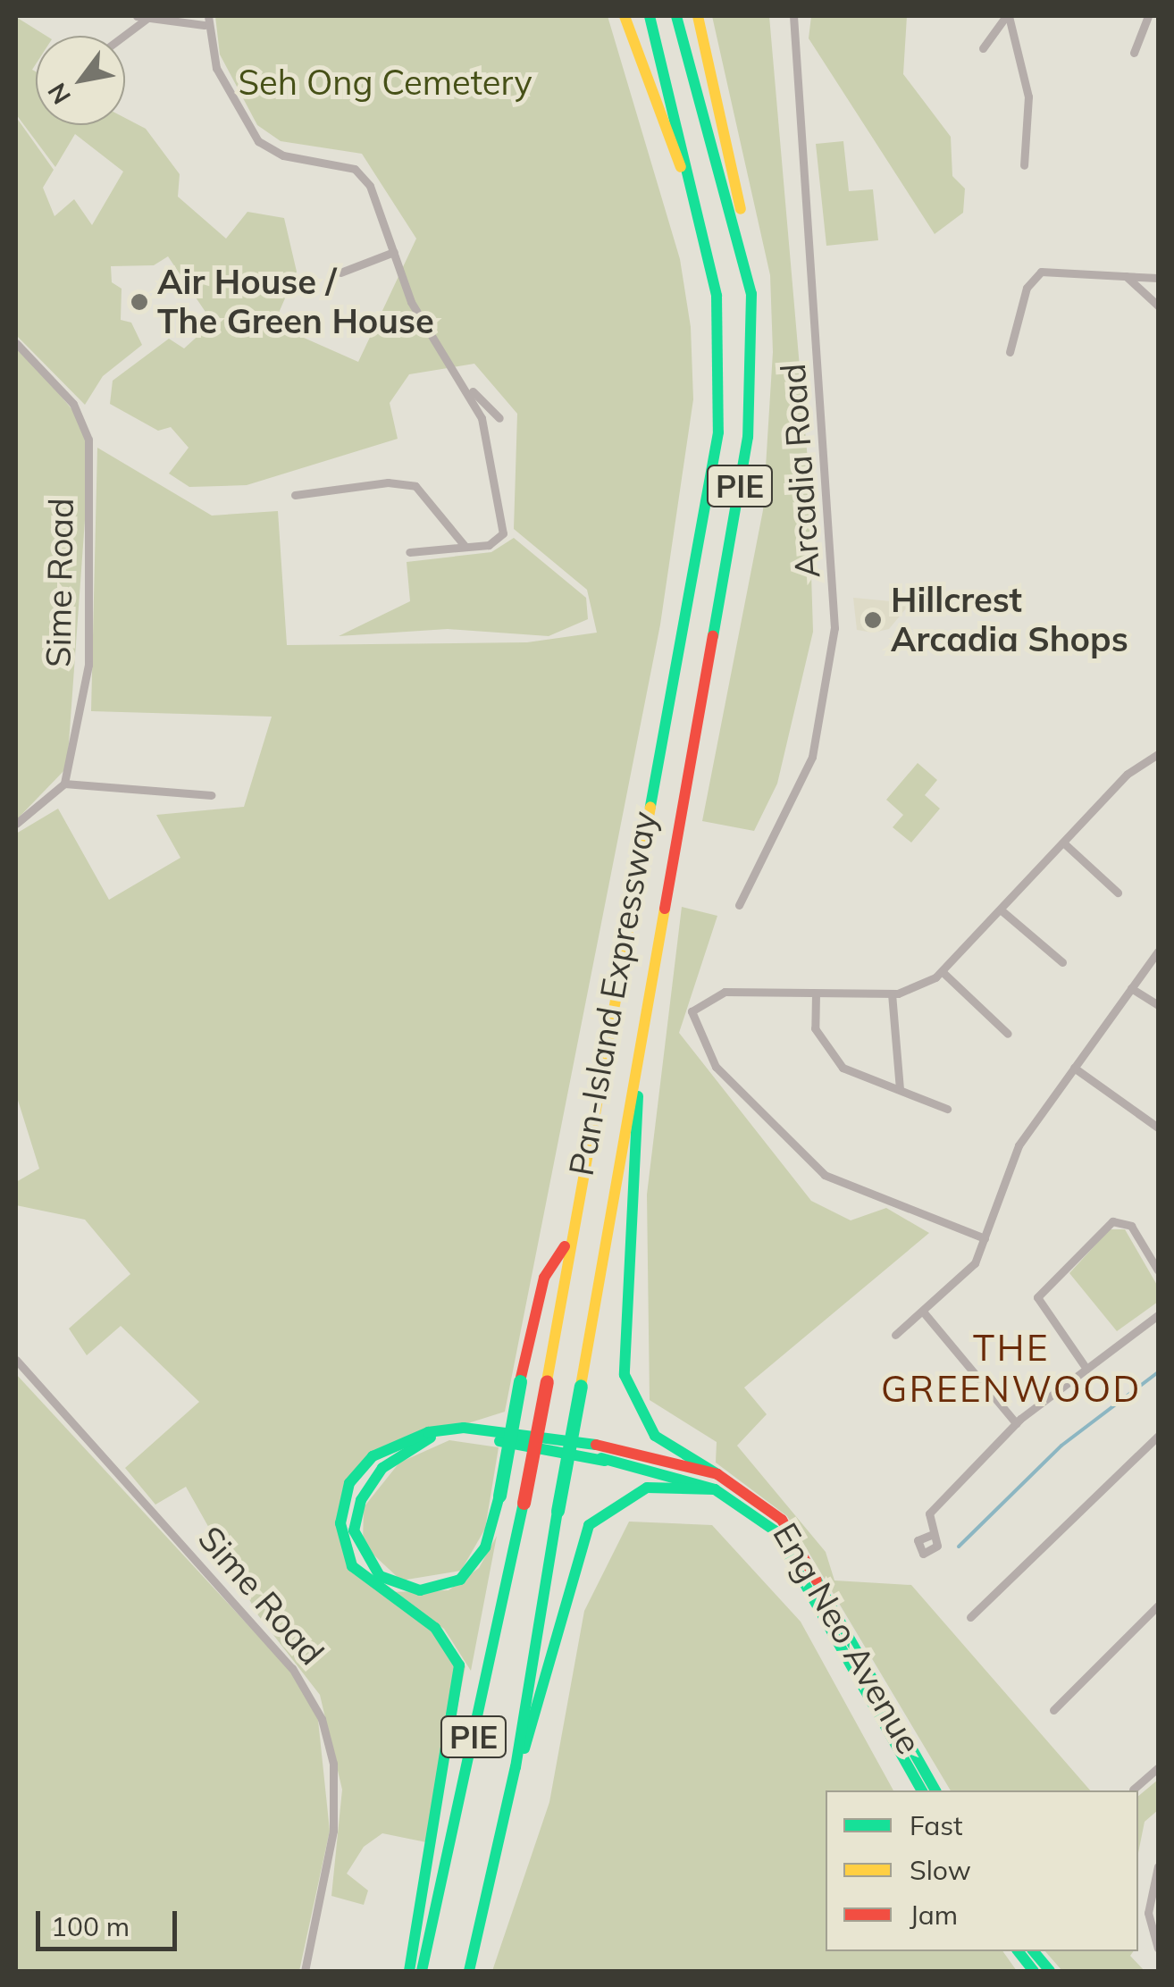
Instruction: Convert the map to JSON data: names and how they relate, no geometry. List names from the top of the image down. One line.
{"streets":{"main road":["PIE","Pan-Island Expressway","Eng Neo Avenue"],"street":["Arcadia Road","Sime Road"]},"crossings":[["Pan-Island Expressway","Eng Neo Avenue"]],"districts":["THE GREENWOOD"],"parks":["Seh Ong Cemetery"],"places":["Air House / The Green House","Hillcrest Arcadia Shops"],"legend":["Fast","Slow","Jam"],"scale_bar":"100 m","north":"bottom left"}
